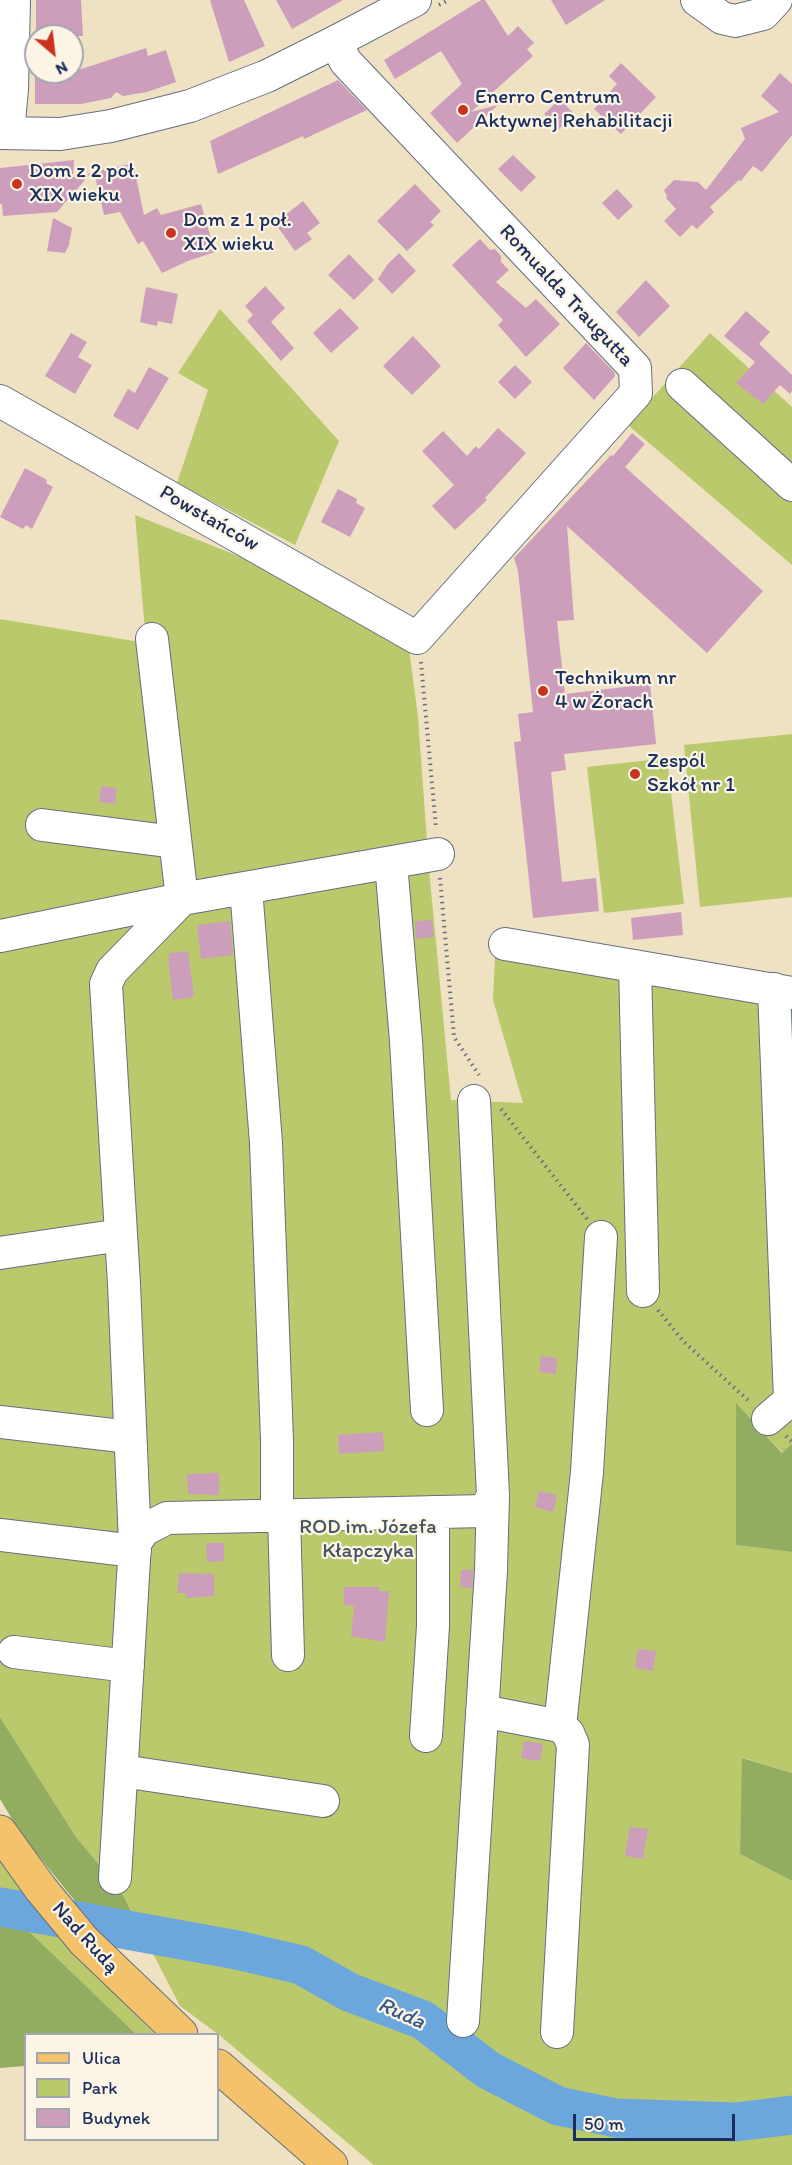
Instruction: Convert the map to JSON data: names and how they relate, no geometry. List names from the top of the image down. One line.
{"streets":{"main road":["Nad Rudą"],"street":["Romualda Traugutta","Powstańców"]},"crossings":[["Romualda Traugutta","Powstańców"]],"water":["Ruda"],"parks":["ROD im. Józefa Kłapczyka"],"places":["Enerro Centrum Aktywnej Rehabilitacji","Dom z 2 poł. XIX wieku","Dom z 1 poł. XIX wieku","Technikum nr 4 w Żorach","Zespól Szkół nr 1"],"legend":["Ulica","Park","Budynek"],"scale_bar":"50 m","north":"bottom right"}
